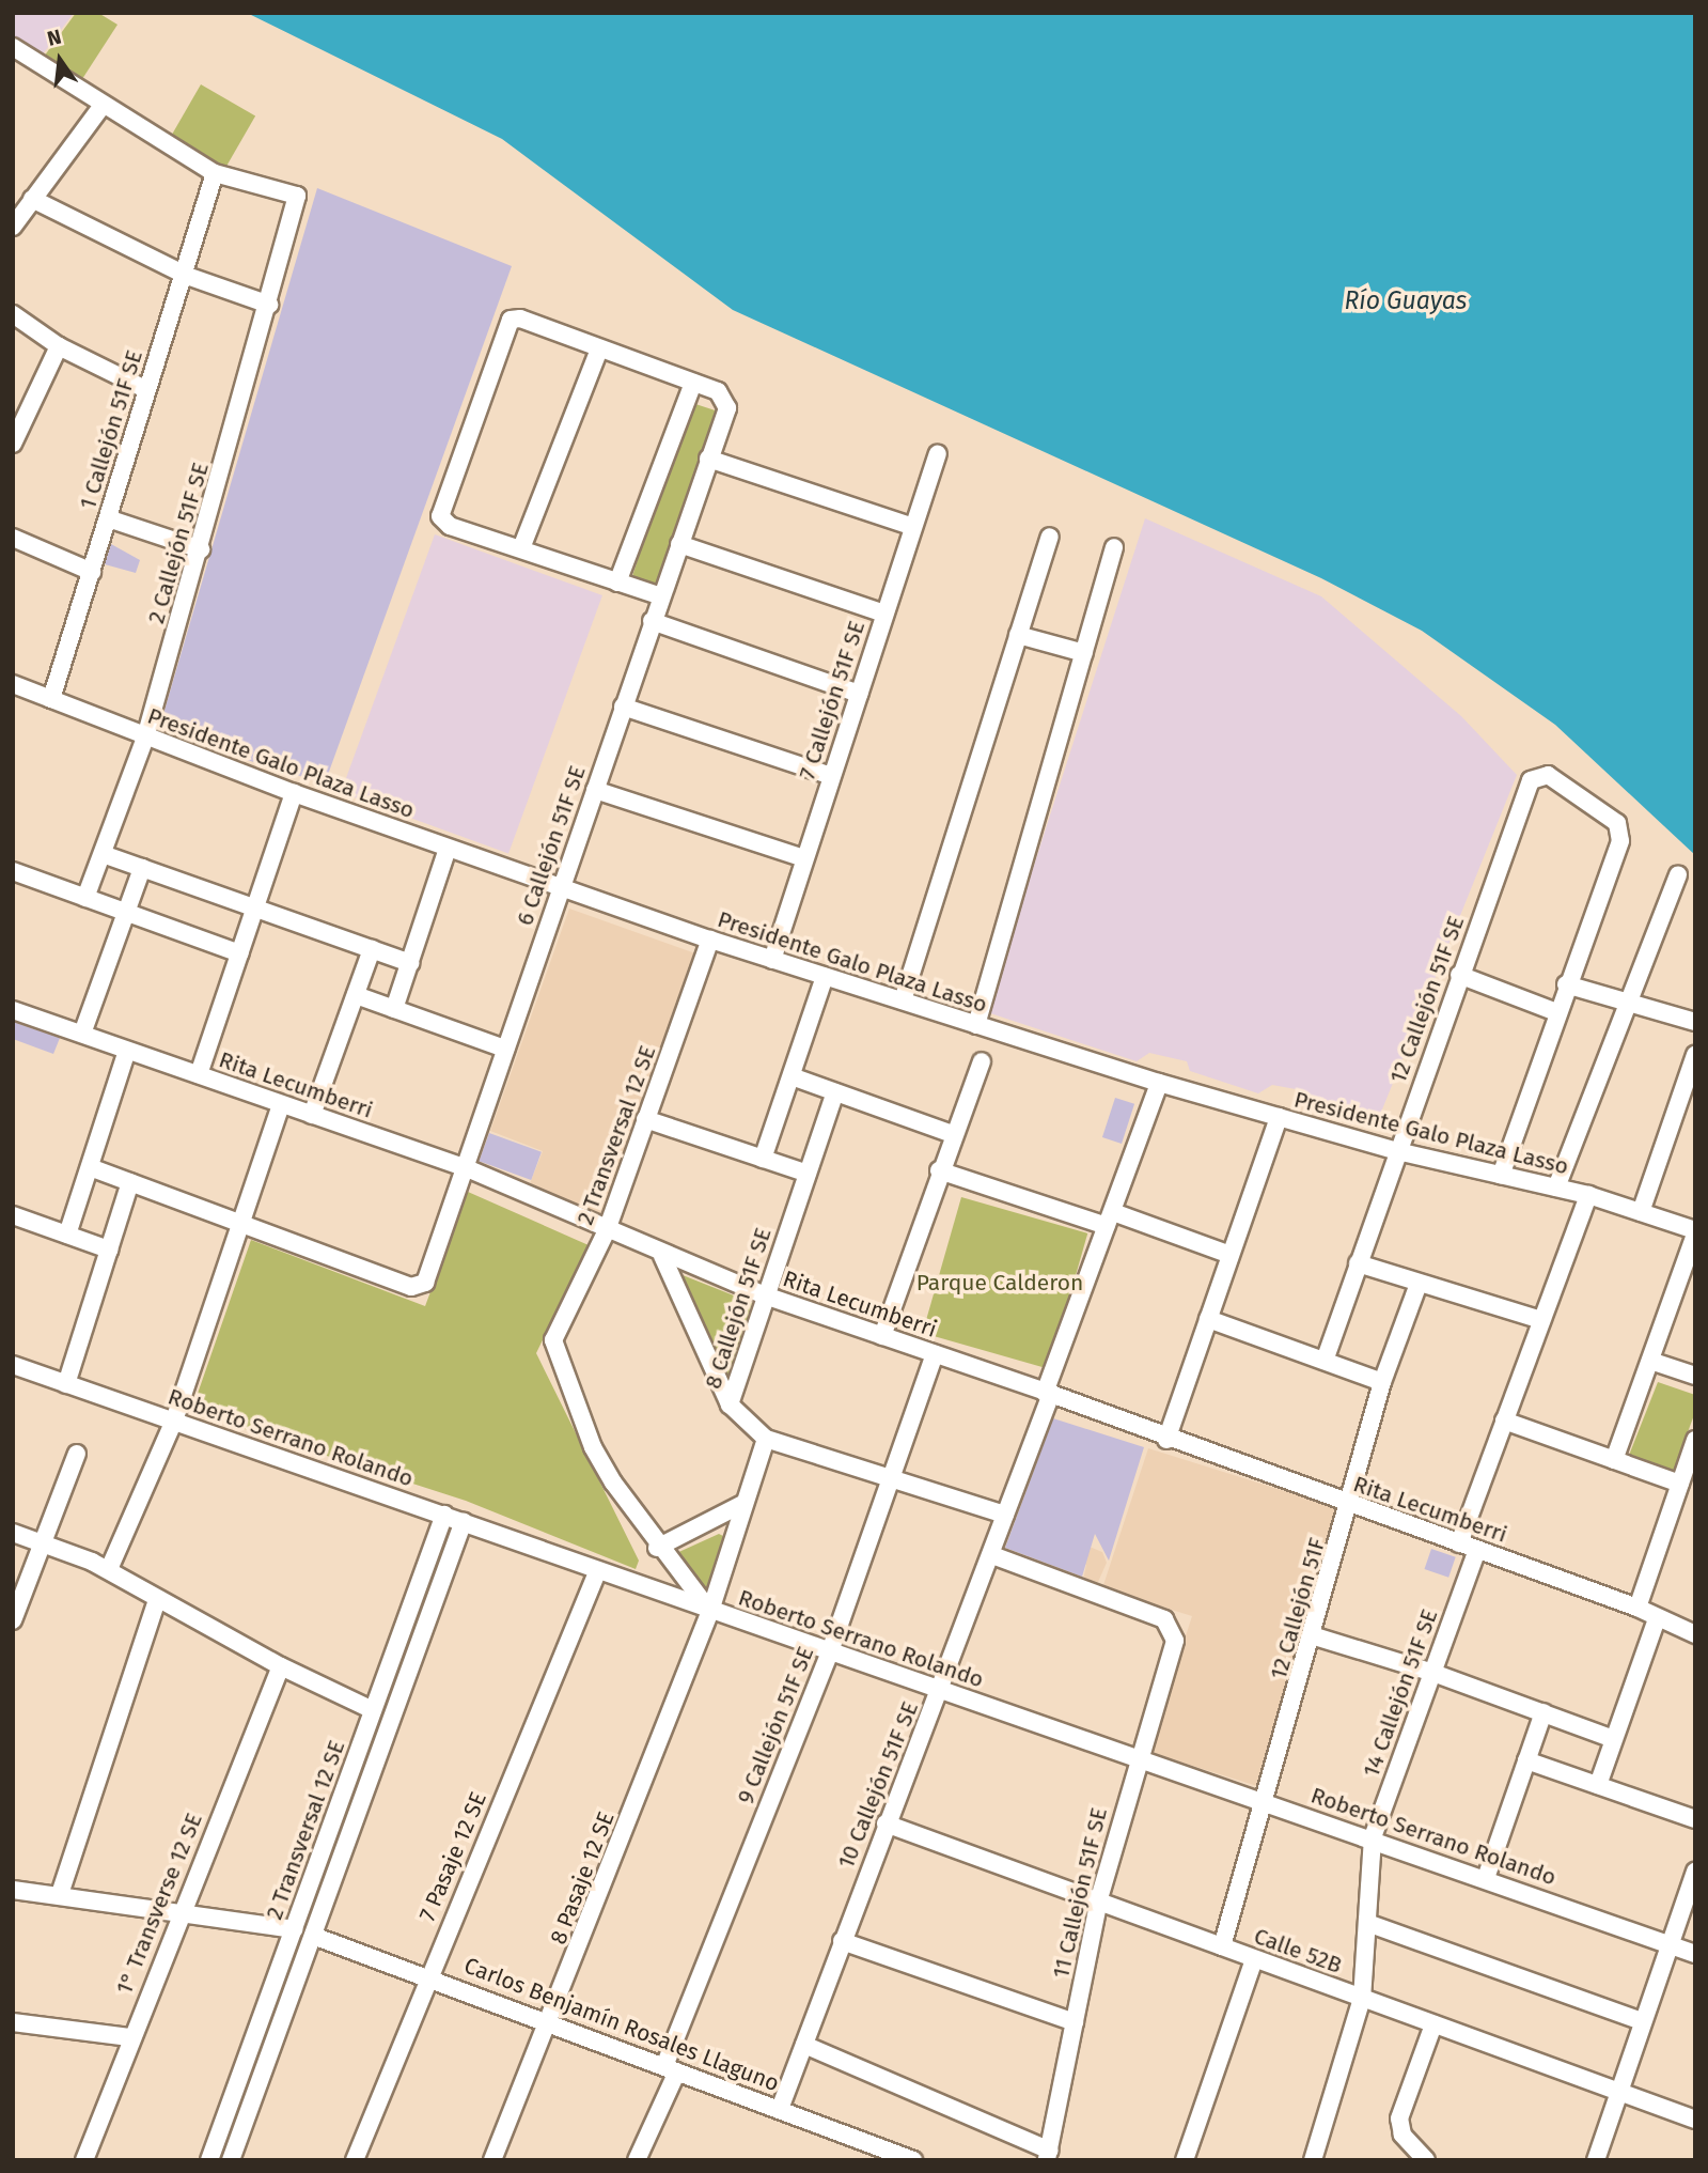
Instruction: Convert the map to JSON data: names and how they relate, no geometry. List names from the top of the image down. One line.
{"streets":{"street":["1 Callejón 51F SE","2 Callejón 51F SE","7 Callejón 51F SE","Presidente Galo Plaza Lasso","6 Callejón 51F SE","12 Callejón 51F SE","Rita Lecumberri","2 Transversal 12 SE","8 Callejón 51F SE","Roberto Serrano Rolando","12 Callejón 51F","14 Callejón 51F SE","9 Callejón 51F SE","10 Callejón 51F SE","7 Pasaje 12 SE","8 Pasaje 12 SE","11 Callejón 51F SE","1° Transverse 12 SE","Calle 52B","Carlos Benjamín Rosales Llaguno"]},"crossings":[["1 Callejón 51F SE","2 Callejón 51F SE"],["1 Callejón 51F SE","Presidente Galo Plaza Lasso"],["2 Callejón 51F SE","Presidente Galo Plaza Lasso"],["7 Callejón 51F SE","Presidente Galo Plaza Lasso"],["Presidente Galo Plaza Lasso","6 Callejón 51F SE"],["Presidente Galo Plaza Lasso","12 Callejón 51F SE"],["Presidente Galo Plaza Lasso","2 Transversal 12 SE"],["Presidente Galo Plaza Lasso","10 Callejón 51F SE"],["6 Callejón 51F SE","Rita Lecumberri"],["Rita Lecumberri","2 Transversal 12 SE"],["Rita Lecumberri","8 Callejón 51F SE"],["Rita Lecumberri","12 Callejón 51F"],["Rita Lecumberri","14 Callejón 51F SE"],["Rita Lecumberri","9 Callejón 51F SE"],["Rita Lecumberri","10 Callejón 51F SE"],["2 Transversal 12 SE","Roberto Serrano Rolando"],["2 Transversal 12 SE","Carlos Benjamín Rosales Llaguno"],["Roberto Serrano Rolando","12 Callejón 51F"],["Roberto Serrano Rolando","14 Callejón 51F SE"],["Roberto Serrano Rolando","9 Callejón 51F SE"],["Roberto Serrano Rolando","10 Callejón 51F SE"],["Roberto Serrano Rolando","7 Pasaje 12 SE"],["Roberto Serrano Rolando","8 Pasaje 12 SE"],["Roberto Serrano Rolando","11 Callejón 51F SE"],["12 Callejón 51F","Calle 52B"],["14 Callejón 51F SE","Calle 52B"],["9 Callejón 51F SE","Carlos Benjamín Rosales Llaguno"],["10 Callejón 51F SE","11 Callejón 51F SE"],["10 Callejón 51F SE","Calle 52B"],["10 Callejón 51F SE","Carlos Benjamín Rosales Llaguno"],["7 Pasaje 12 SE","Carlos Benjamín Rosales Llaguno"],["8 Pasaje 12 SE","Carlos Benjamín Rosales Llaguno"],["11 Callejón 51F SE","Calle 52B"]],"water":["Río Guayas"],"parks":["Parque Calderon"],"north":"top"}
